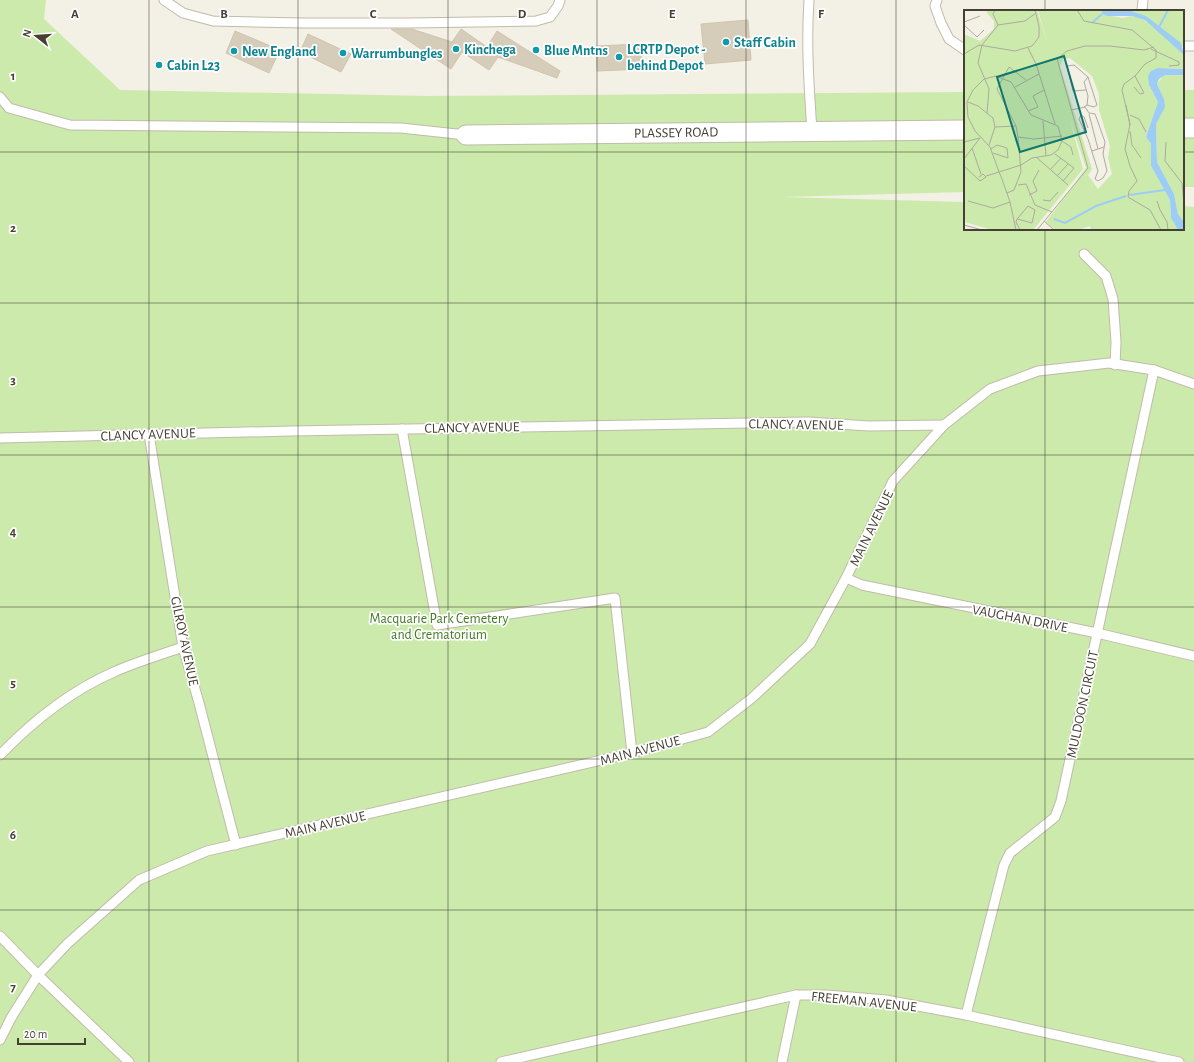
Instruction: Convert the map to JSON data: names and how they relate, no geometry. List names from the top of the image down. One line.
{"streets":{"street":["PLASSEY ROAD"],"lane":["CLANCY AVENUE","MAIN AVENUE","VAUGHAN DRIVE","GILROY AVENUE","MULDOON CIRCUIT","FREEMAN AVENUE"]},"crossings":[["CLANCY AVENUE","MAIN AVENUE"],["CLANCY AVENUE","GILROY AVENUE"],["MAIN AVENUE","VAUGHAN DRIVE"],["MAIN AVENUE","GILROY AVENUE"],["MAIN AVENUE","MULDOON CIRCUIT"],["VAUGHAN DRIVE","MULDOON CIRCUIT"],["MULDOON CIRCUIT","FREEMAN AVENUE"]],"parks":["Macquarie Park Cemetery and Crematorium"],"places":["Staff Cabin","Kinchega","Blue Mntns","New England","Warrumbungles","LCRTP Depot - behind Depot","Cabin L23"],"scale_bar":"20 m","north":"left","grid":{"columns":["A","B","C","D","E","F"],"rows":["1","2","3","4","5","6","7"]}}
